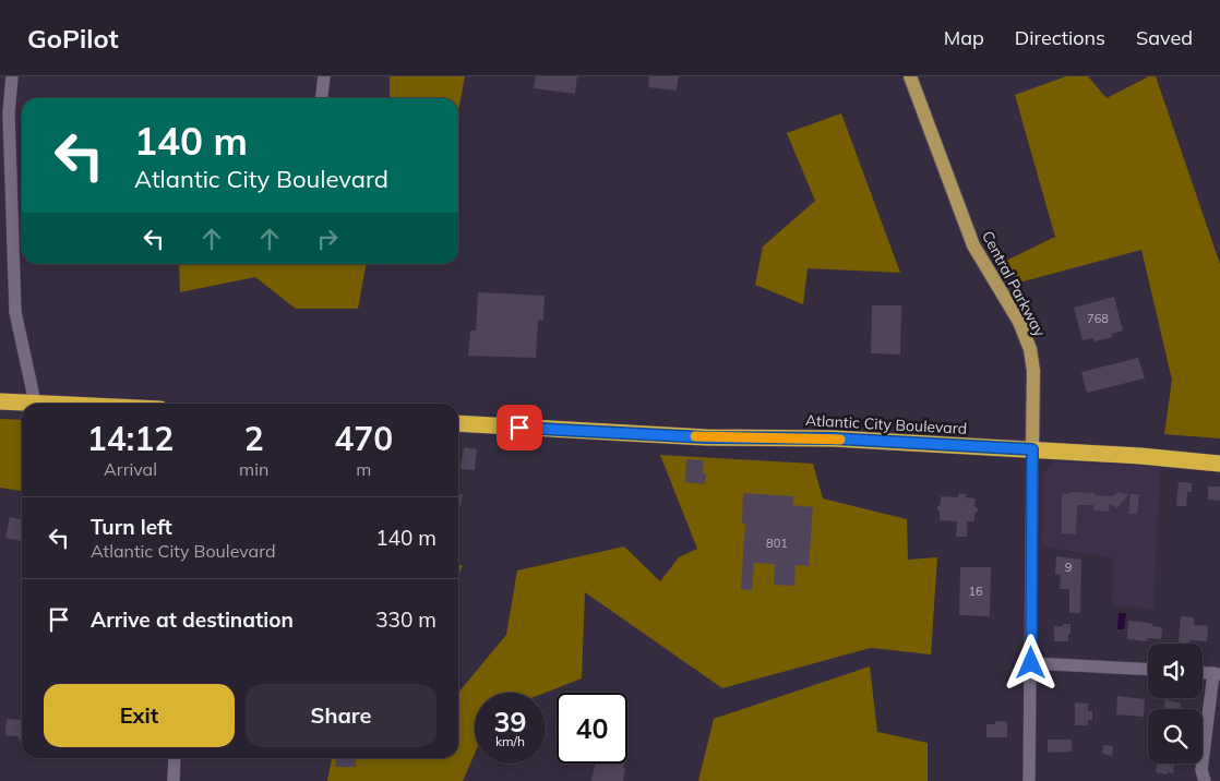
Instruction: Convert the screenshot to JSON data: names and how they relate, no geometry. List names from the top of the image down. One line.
{"streets":{"highway":["Atlantic City Boulevard"],"main road":["Central Parkway"]},"crossings":[["Central Parkway","Atlantic City Boulevard"]],"house_numbers":["768","801","9","16"],"page":{"header":"GoPilot","nav":["Map","Directions","Saved"],"turn":["140 m","Atlantic City Boulevard"],"eta":["14:12","Arrival","2","min","470","m"],"list":[{"name":"Turn left","note":"Atlantic City Boulevard","value":"140 m"},{"name":"Arrive at destination","value":"330 m"}],"buttons":["Exit","Share"],"speed":"39 km/h","limit":"40"}}
